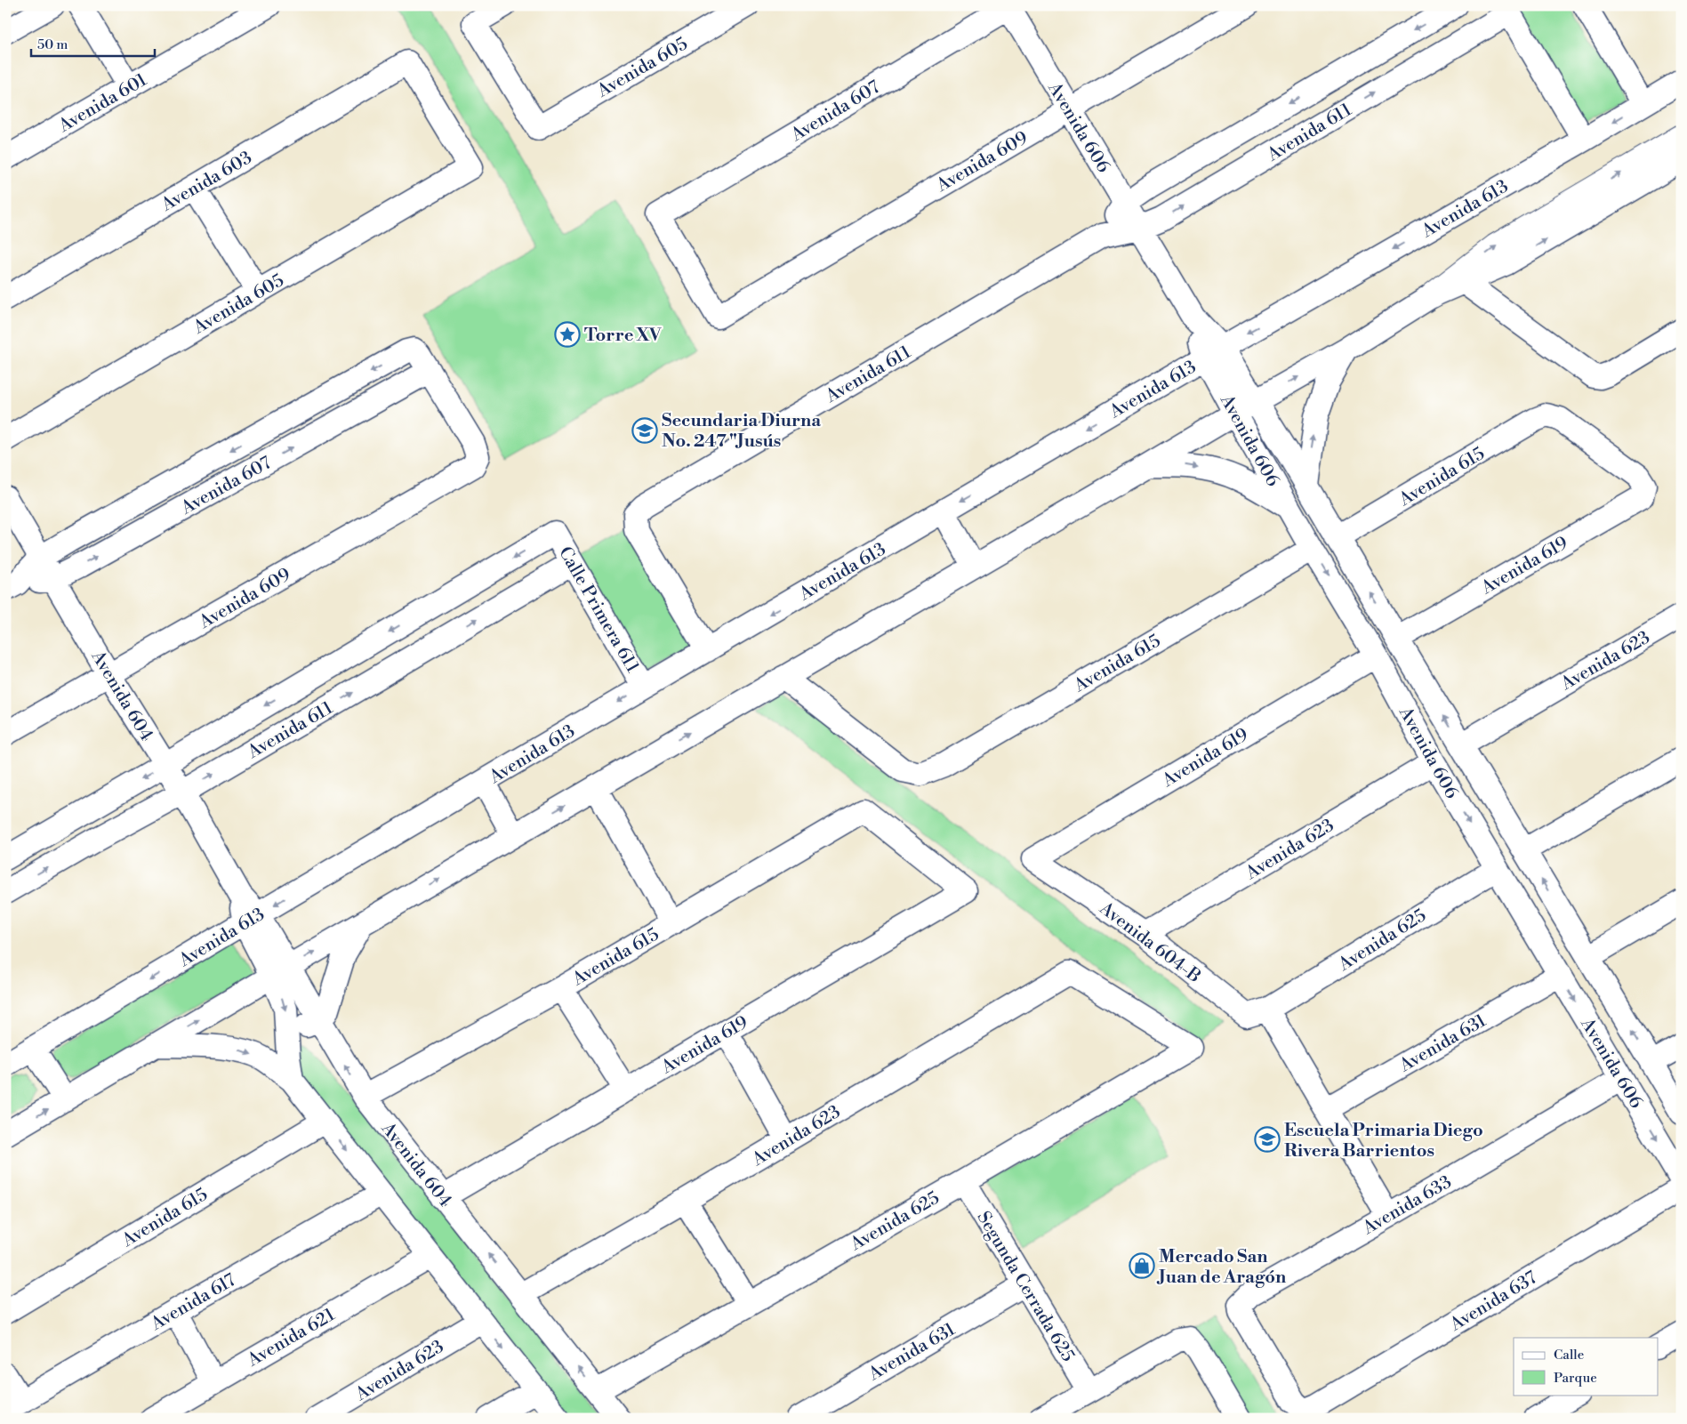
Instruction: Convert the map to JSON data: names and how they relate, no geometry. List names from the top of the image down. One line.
{"streets":{"street":["Avenida 605","Avenida 601","Avenida 607","Avenida 606","Avenida 611","Avenida 609","Avenida 603","Avenida 613","Avenida 615","Avenida 619","Calle Primera 611","Avenida 623","Avenida 604","Avenida 625","Avenida 604-B","Avenida 631","Avenida 633","Segunda Cerrada 625","Avenida 637","Avenida 617","Avenida 621"]},"crossings":[["Avenida 605","Avenida 603"],["Avenida 607","Avenida 606"],["Avenida 607","Avenida 609"],["Avenida 607","Avenida 604"],["Avenida 606","Avenida 611"],["Avenida 606","Avenida 609"],["Avenida 606","Avenida 613"],["Avenida 606","Avenida 615"],["Avenida 606","Avenida 619"],["Avenida 606","Avenida 623"],["Avenida 606","Avenida 625"],["Avenida 606","Avenida 631"],["Avenida 606","Avenida 633"],["Avenida 611","Avenida 613"],["Avenida 611","Calle Primera 611"],["Avenida 611","Avenida 604"],["Avenida 609","Avenida 604"],["Avenida 613","Calle Primera 611"],["Avenida 613","Avenida 604"],["Avenida 615","Avenida 619"],["Avenida 615","Avenida 604"],["Avenida 619","Avenida 604"],["Avenida 619","Avenida 604-B"],["Avenida 623","Avenida 604"],["Avenida 623","Avenida 625"],["Avenida 623","Avenida 604-B"],["Avenida 604","Avenida 625"],["Avenida 604","Avenida 617"],["Avenida 604","Avenida 621"],["Avenida 625","Avenida 604-B"],["Avenida 625","Segunda Cerrada 625"],["Avenida 631","Segunda Cerrada 625"],["Avenida 633","Avenida 637"]],"places":{"place":["Torre XV"],"school or university":["Secundaria Diurna No. 247 \"Jusús","Escuela Primaria Diego Rivera Barrientos"],"shop":["Mercado San Juan de Aragón"]},"legend":["Calle","Parque"],"scale_bar":"50 m"}
